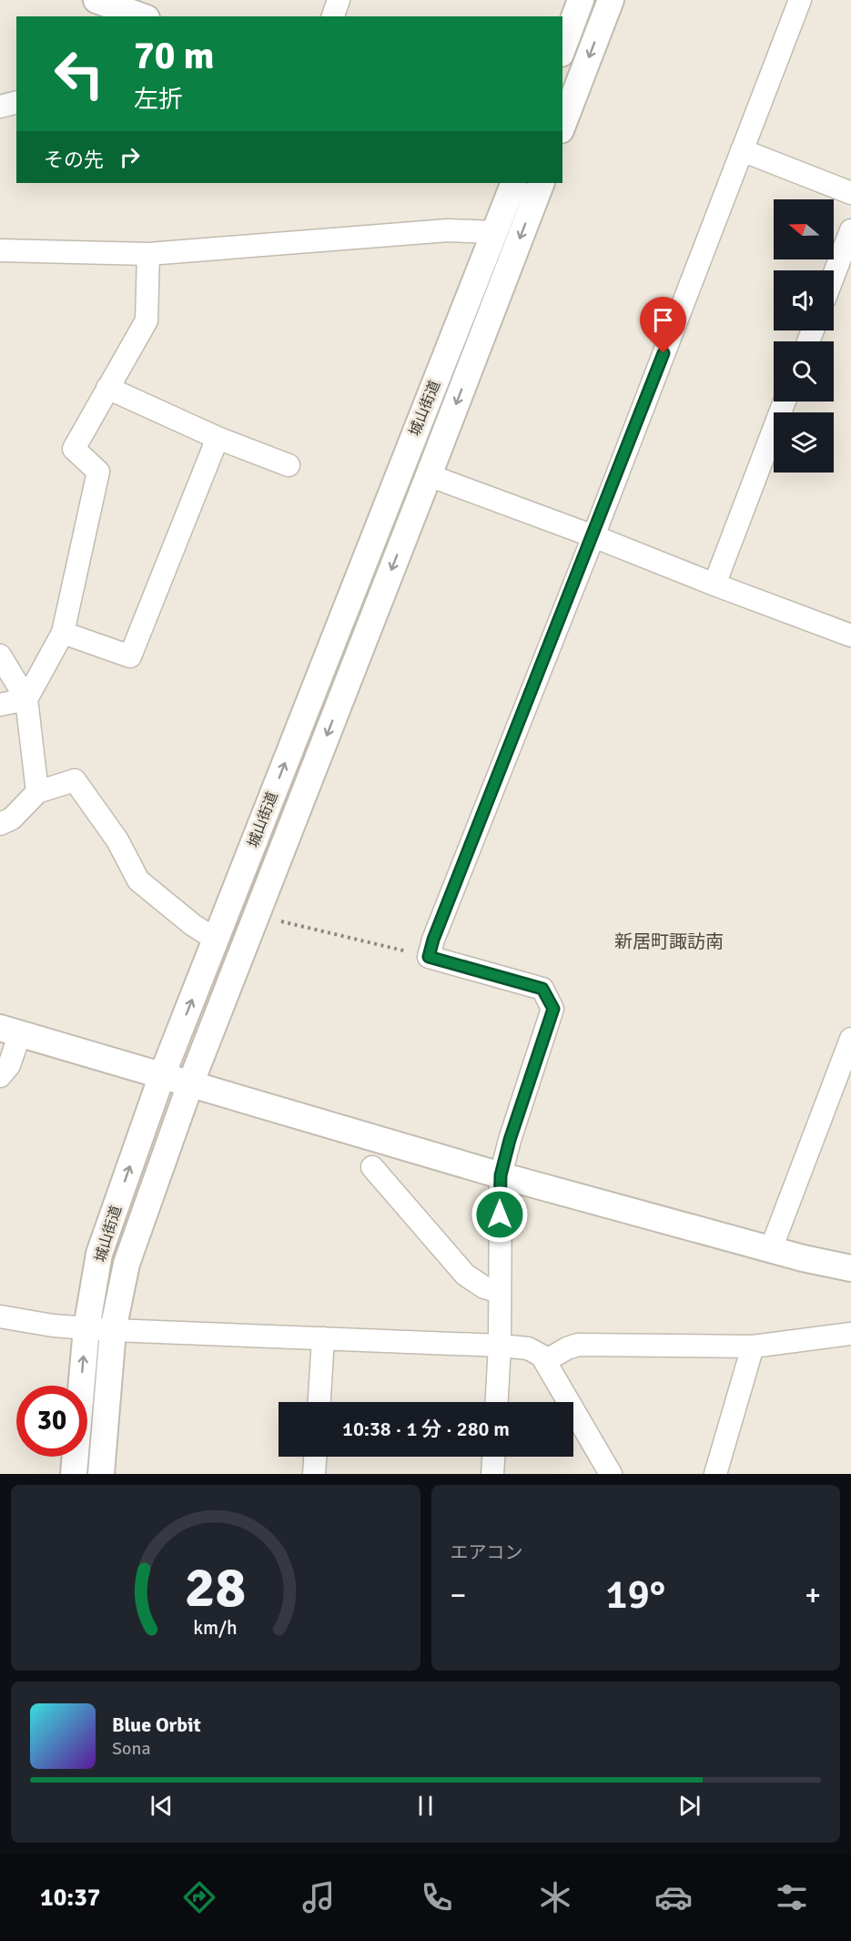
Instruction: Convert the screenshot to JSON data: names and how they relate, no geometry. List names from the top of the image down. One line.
{"streets":{"street":["城山街道"]},"districts":["新居町諏訪南"],"north":"left","page":{"turn":["70 m","左折"],"then":"その先","limit":"30","trip":"10:38 · 1 分 · 280 m","tile":"エアコン","heat":["−","19°","+"],"song":["Blue Orbit","Sona"],"tabs":"10:37","gauge":["28","km/h"]}}
